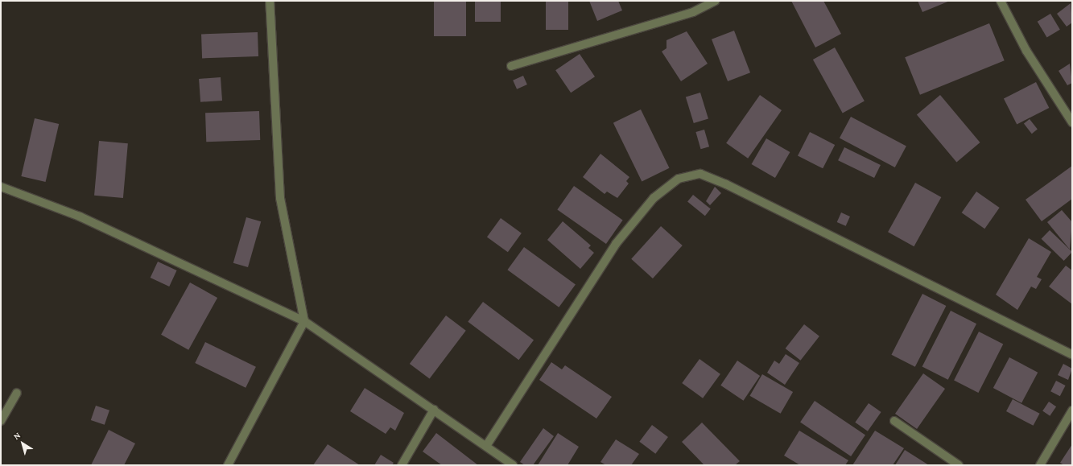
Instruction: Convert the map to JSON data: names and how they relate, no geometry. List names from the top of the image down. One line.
{"north":"top left"}
